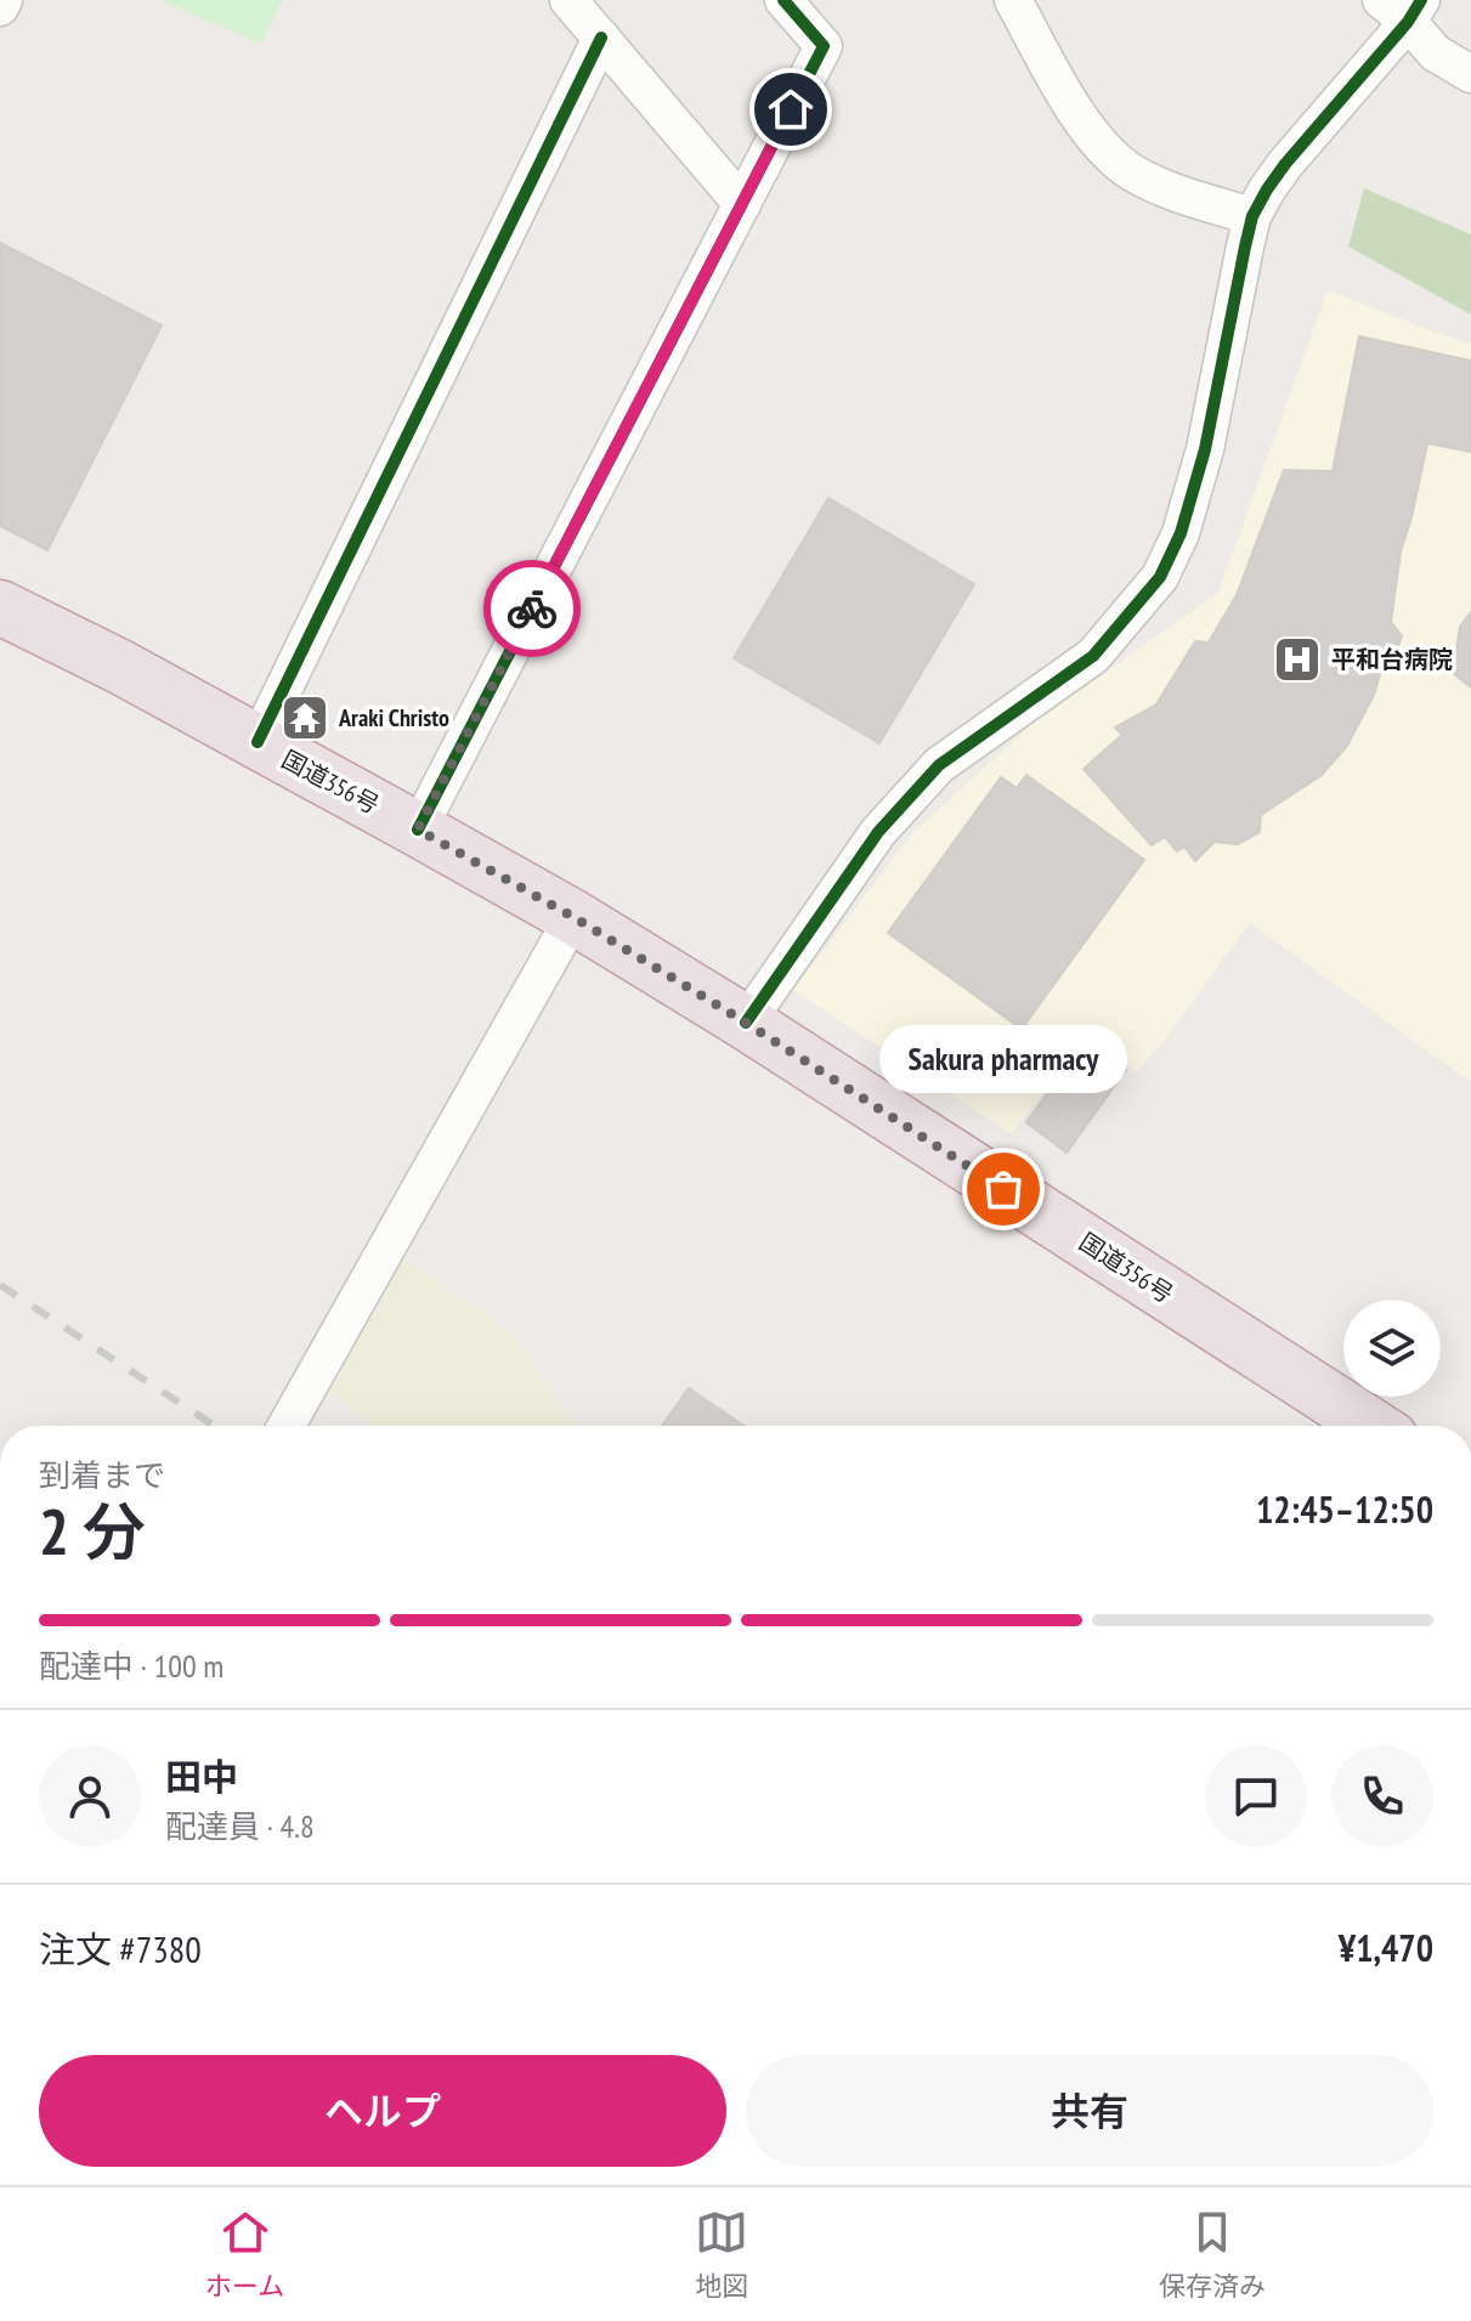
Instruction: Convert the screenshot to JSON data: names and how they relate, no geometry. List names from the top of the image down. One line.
{"streets":{"highway":["国道356号"]},"places":{"hospital":["平和台病院"],"temple":["Araki Christo"],"other":["Sakura pharmacy"]},"page":{"bubble":"Sakura pharmacy","heading":["2 分","到着まで","12:45–12:50"],"panel":["田中","配達員 · 4.8","注文 #7380","¥1,470"],"bar":"配達中 · 100 m","buttons":["ヘルプ","共有"],"tabs":["ホーム","地図","保存済み"]}}
